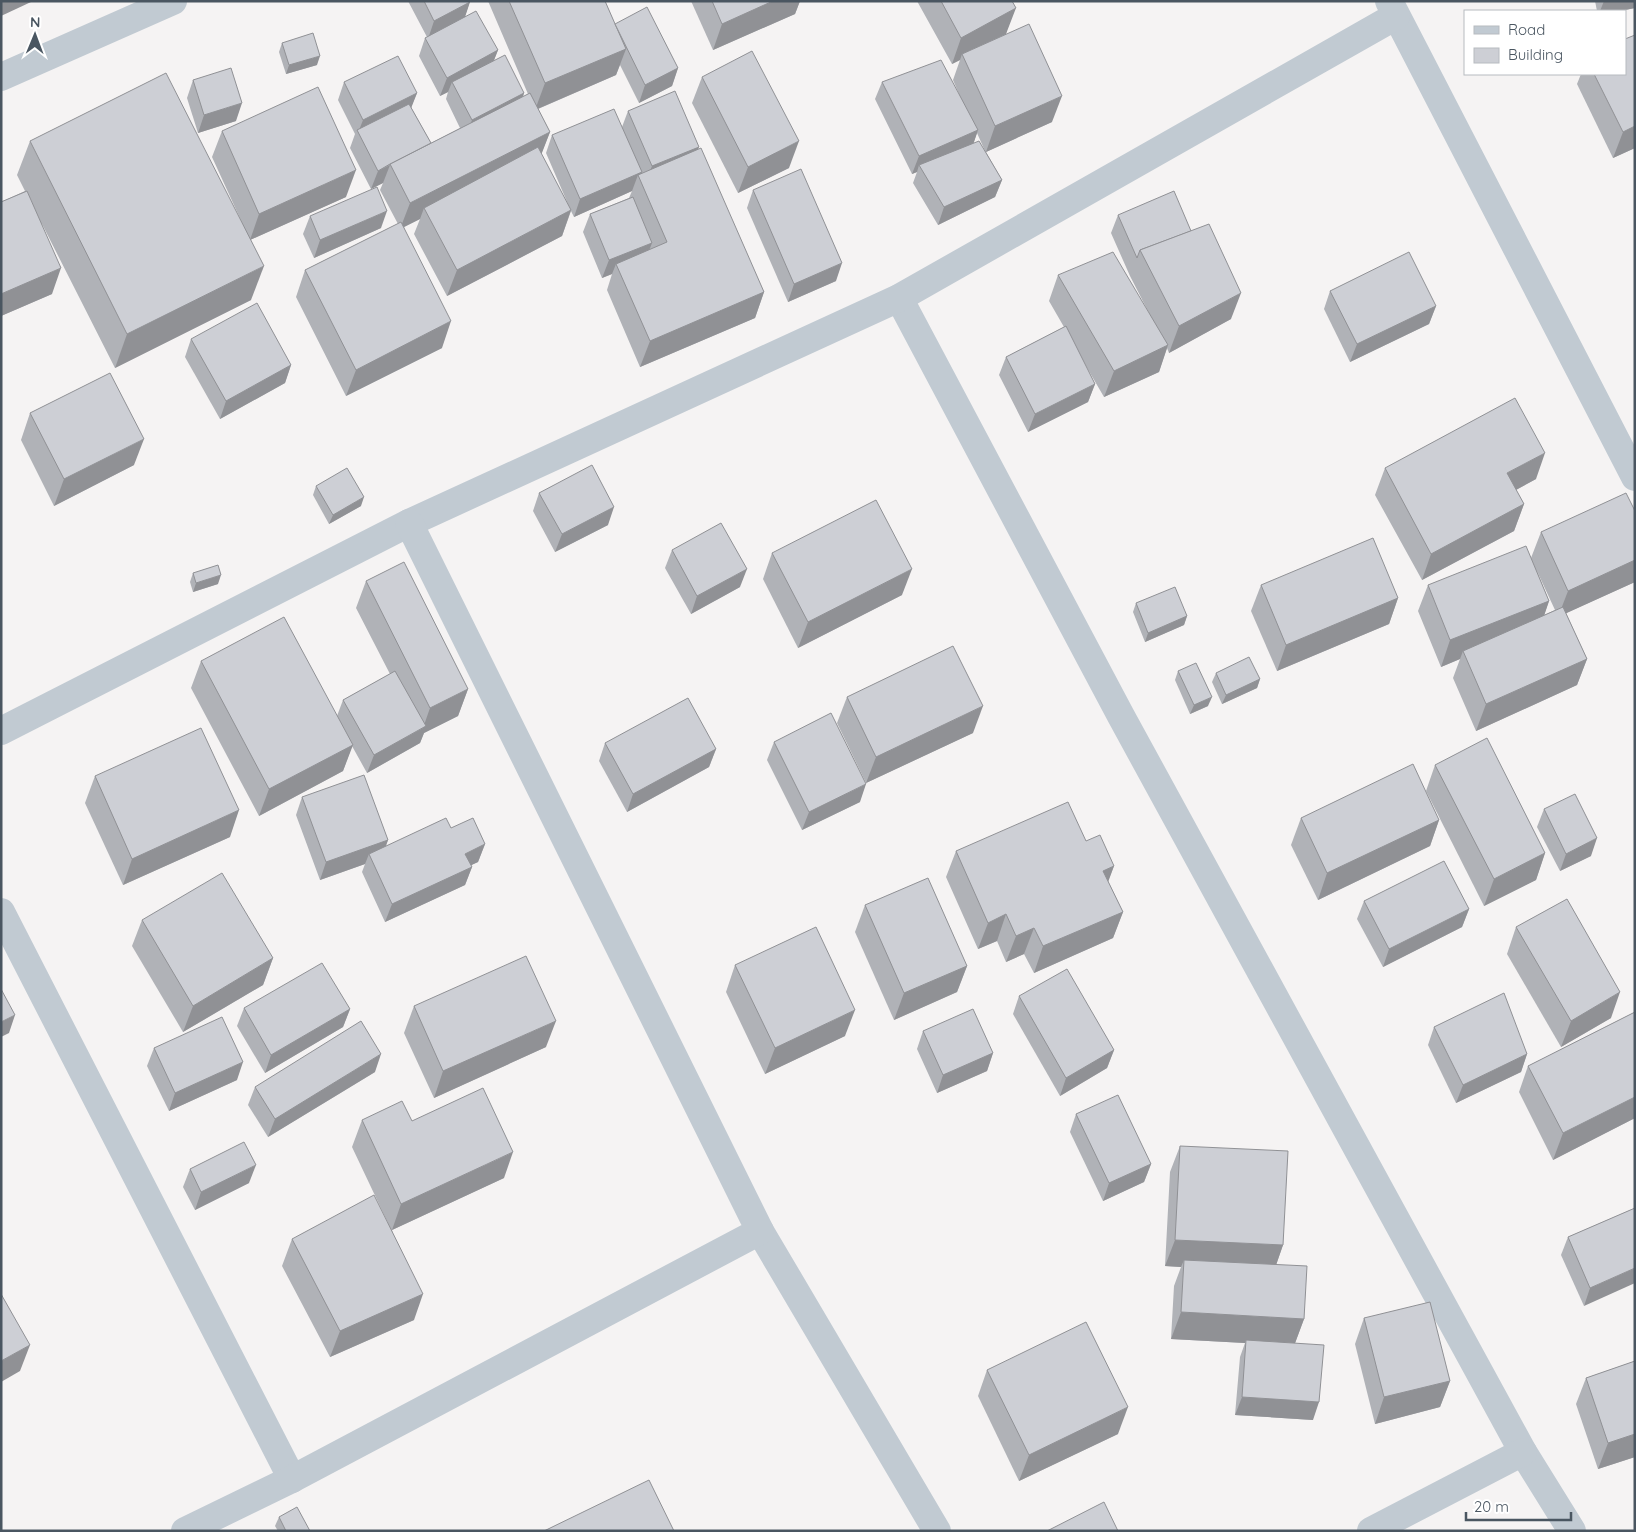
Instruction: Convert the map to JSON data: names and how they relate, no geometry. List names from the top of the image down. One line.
{"legend":["Road","Building"],"scale_bar":"20 m","north":"top"}
